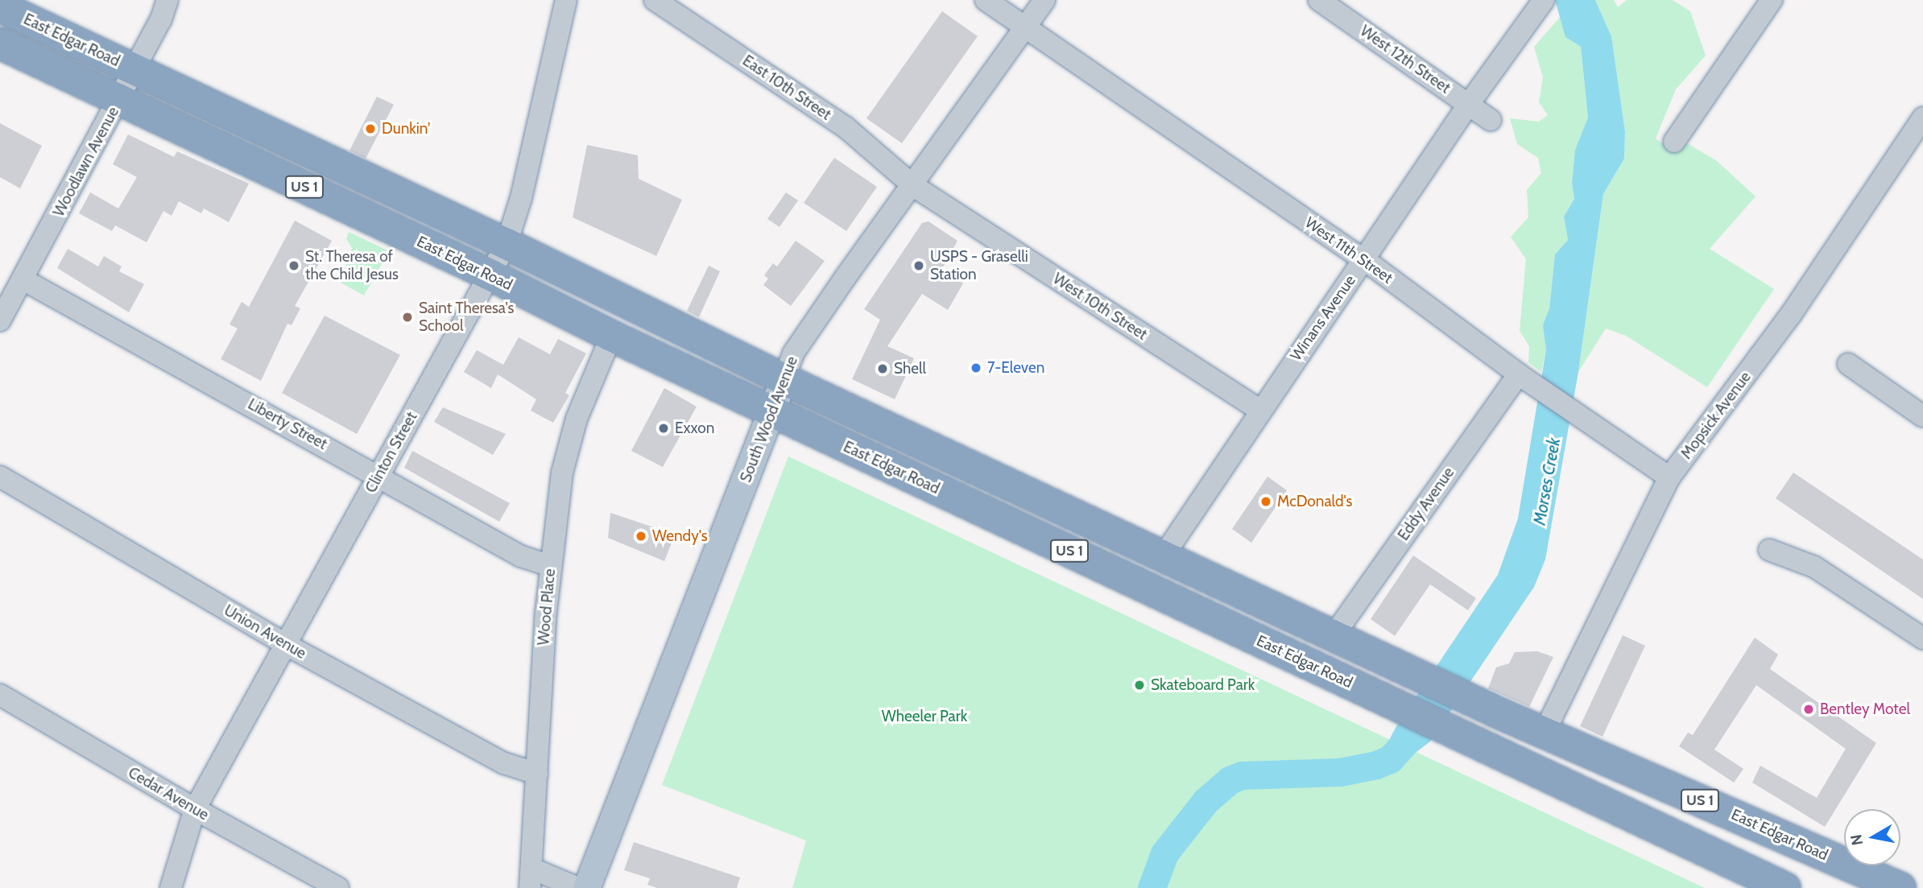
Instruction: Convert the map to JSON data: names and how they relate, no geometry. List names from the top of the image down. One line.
{"streets":{"highway":["East Edgar Road","US 1"],"main road":["South Wood Avenue"],"street":["West 12th Street","East 10th Street","Woodlawn Avenue","West 11th Street","West 10th Street","Winans Avenue","Mopsick Avenue","Liberty Street","Clinton Street","Eddy Avenue","Wood Place","Union Avenue","Cedar Avenue"]},"crossings":[["East Edgar Road","Woodlawn Avenue"],["East Edgar Road","Winans Avenue"],["East Edgar Road","Mopsick Avenue"],["East Edgar Road","South Wood Avenue"],["East Edgar Road","Clinton Street"],["East Edgar Road","Eddy Avenue"],["East Edgar Road","Wood Place"],["West 12th Street","Winans Avenue"],["East 10th Street","West 10th Street"],["East 10th Street","South Wood Avenue"],["Woodlawn Avenue","Liberty Street"],["West 11th Street","Winans Avenue"],["West 11th Street","Mopsick Avenue"],["West 11th Street","South Wood Avenue"],["West 11th Street","Eddy Avenue"],["West 10th Street","Winans Avenue"],["West 10th Street","South Wood Avenue"],["Liberty Street","Clinton Street"],["Liberty Street","Wood Place"],["Clinton Street","Union Avenue"],["Clinton Street","Cedar Avenue"],["Wood Place","Union Avenue"]],"water":["Morses Creek"],"parks":["Wheeler Park"],"places":["Dunkin'","St. Theresa of the Child Jesus","USPS - Graselli Station","Saint Theresa's School","7-Eleven","Shell","Exxon","McDonald's","Wendy's","Skateboard Park","Bentley Motel"],"north":"left"}
